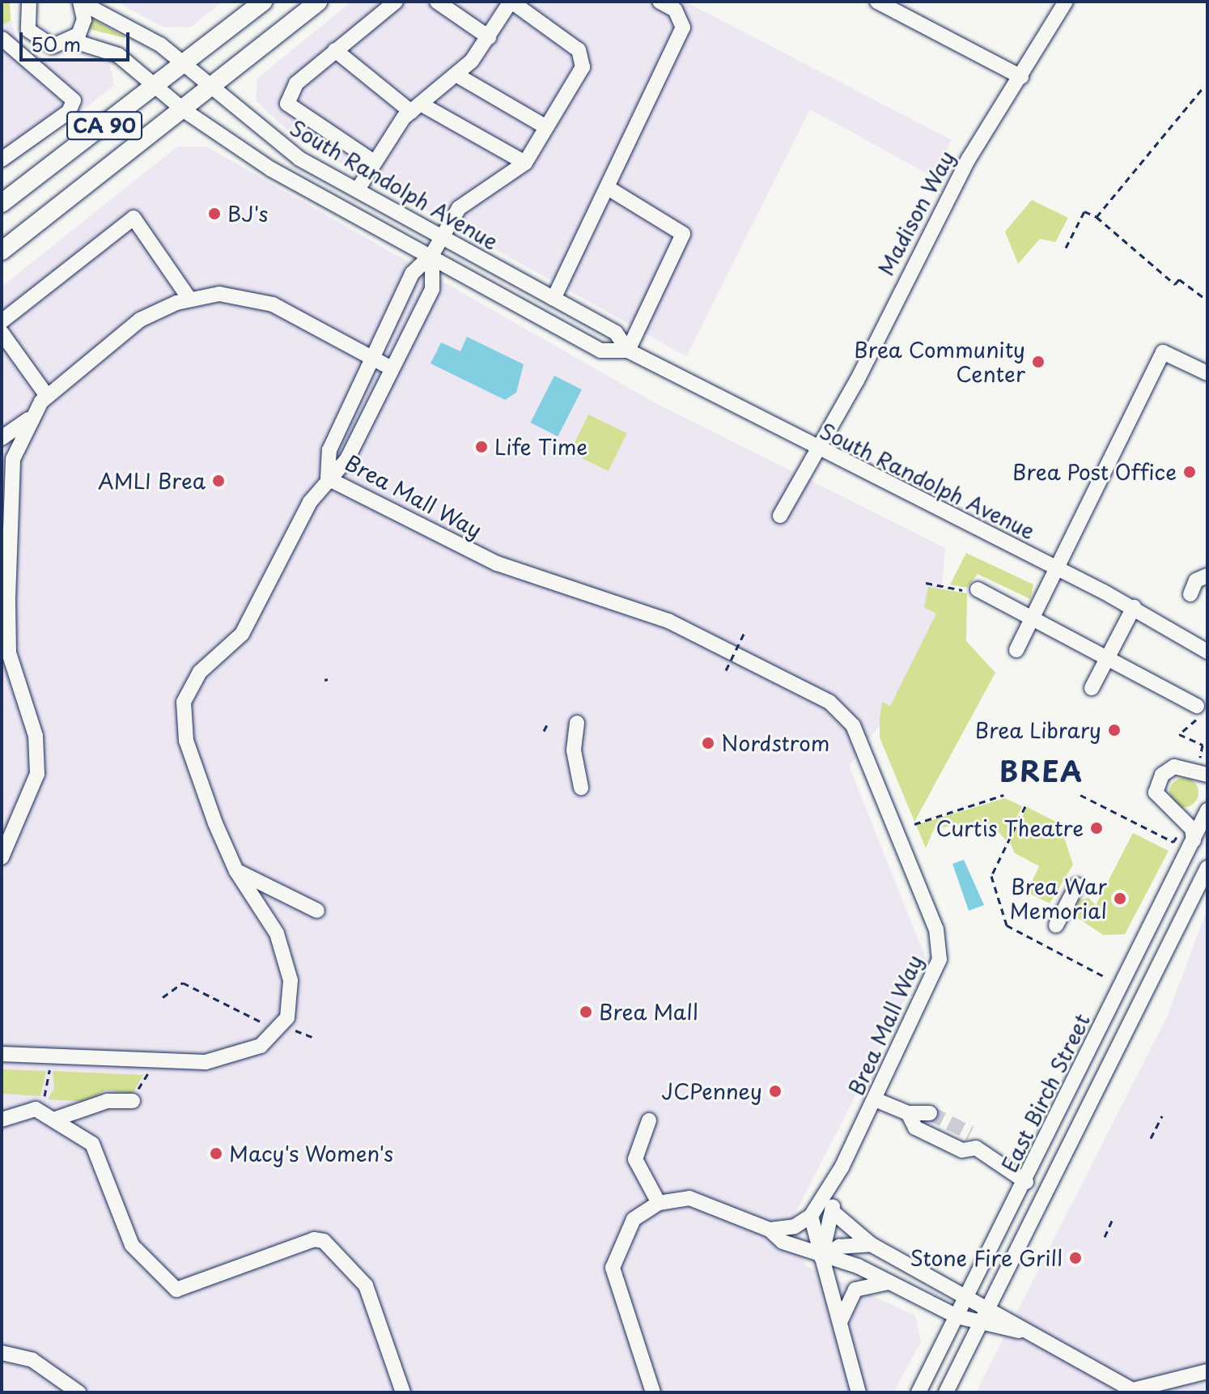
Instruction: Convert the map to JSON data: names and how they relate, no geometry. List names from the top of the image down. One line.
{"streets":{"main road":["CA 90"],"street":["South Randolph Avenue","Madison Way","Brea Mall Way","East Birch Street"]},"crossings":[["CA 90","South Randolph Avenue"],["South Randolph Avenue","Madison Way"],["South Randolph Avenue","Brea Mall Way"]],"districts":["BREA"],"places":["BJ's","Brea Community Center","Life Time","Brea Post Office","AMLI Brea","Brea Library","Nordstrom","Curtis Theatre","Brea War Memorial","Brea Mall","JCPenney","Macy's Women's","Stone Fire Grill"],"scale_bar":"50 m"}
